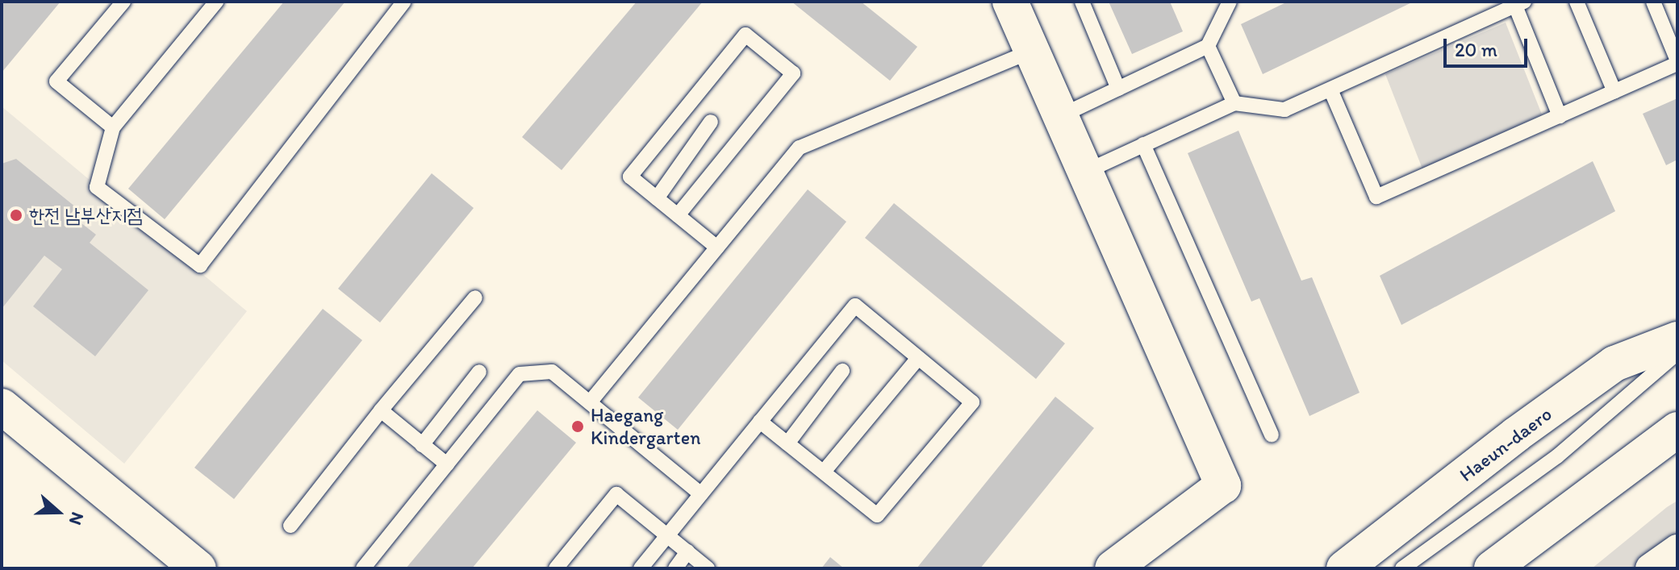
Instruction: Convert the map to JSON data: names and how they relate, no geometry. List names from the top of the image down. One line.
{"streets":{"street":["Haeun-daero"]},"places":["한전 남부산지점","Haegang Kindergarten"],"scale_bar":"20 m","north":"right"}
